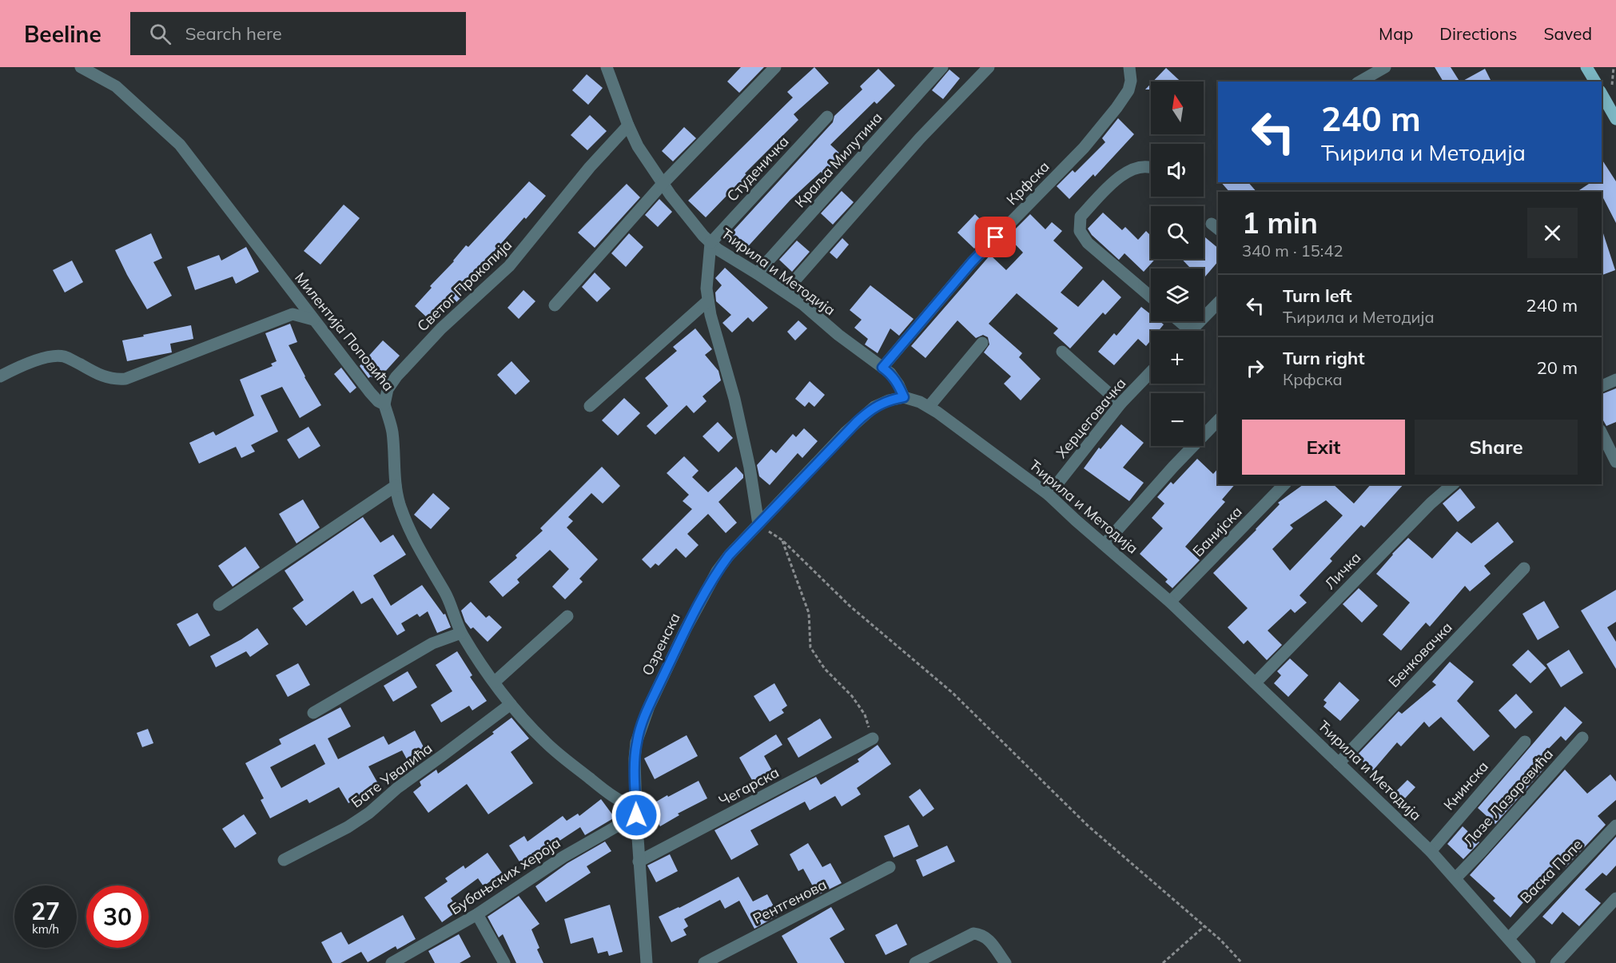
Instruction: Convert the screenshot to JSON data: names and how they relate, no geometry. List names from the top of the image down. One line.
{"streets":{"street":["Краља Милутина","Студеничка","Крфска","Ћирила и Методија","Светог Прокопија","Милентија Поповића","Херцеговачка","Банијска","Личка","Озренска","Бенковачка","Бате Увалића","Книнска","Чегарска","Лазе Лазаревића","Васка Попе","Бубањских хероја","Рентгенова"]},"crossings":[["Краља Милутина","Ћирила и Методија"],["Студеничка","Ћирила и Методија"],["Крфска","Ћирила и Методија"],["Ћирила и Методија","Светог Прокопија"],["Ћирила и Методија","Херцеговачка"],["Ћирила и Методија","Банијска"],["Ћирила и Методија","Личка"],["Ћирила и Методија","Озренска"],["Ћирила и Методија","Бенковачка"],["Ћирила и Методија","Книнска"],["Ћирила и Методија","Лазе Лазаревића"],["Ћирила и Методија","Васка Попе"],["Светог Прокопија","Милентија Поповића"],["Милентија Поповића","Озренска"],["Милентија Поповића","Бате Увалића"],["Милентија Поповића","Бубањских хероја"],["Озренска","Чегарска"],["Озренска","Бубањских хероја"]],"north":"top","page":{"header":"Beeline","search":"Search here","nav":["Map","Directions","Saved"],"map_buttons":["+","−"],"turn":["240 m","Ћирила и Методија"],"heading":["1 min","340 m · 15:42"],"list":[{"name":"Turn left","note":"Ћирила и Методија","value":"240 m"},{"name":"Turn right","note":"Крфска","value":"20 m"}],"buttons":["Exit","Share"],"speed":"27 km/h","limit":"30"}}
